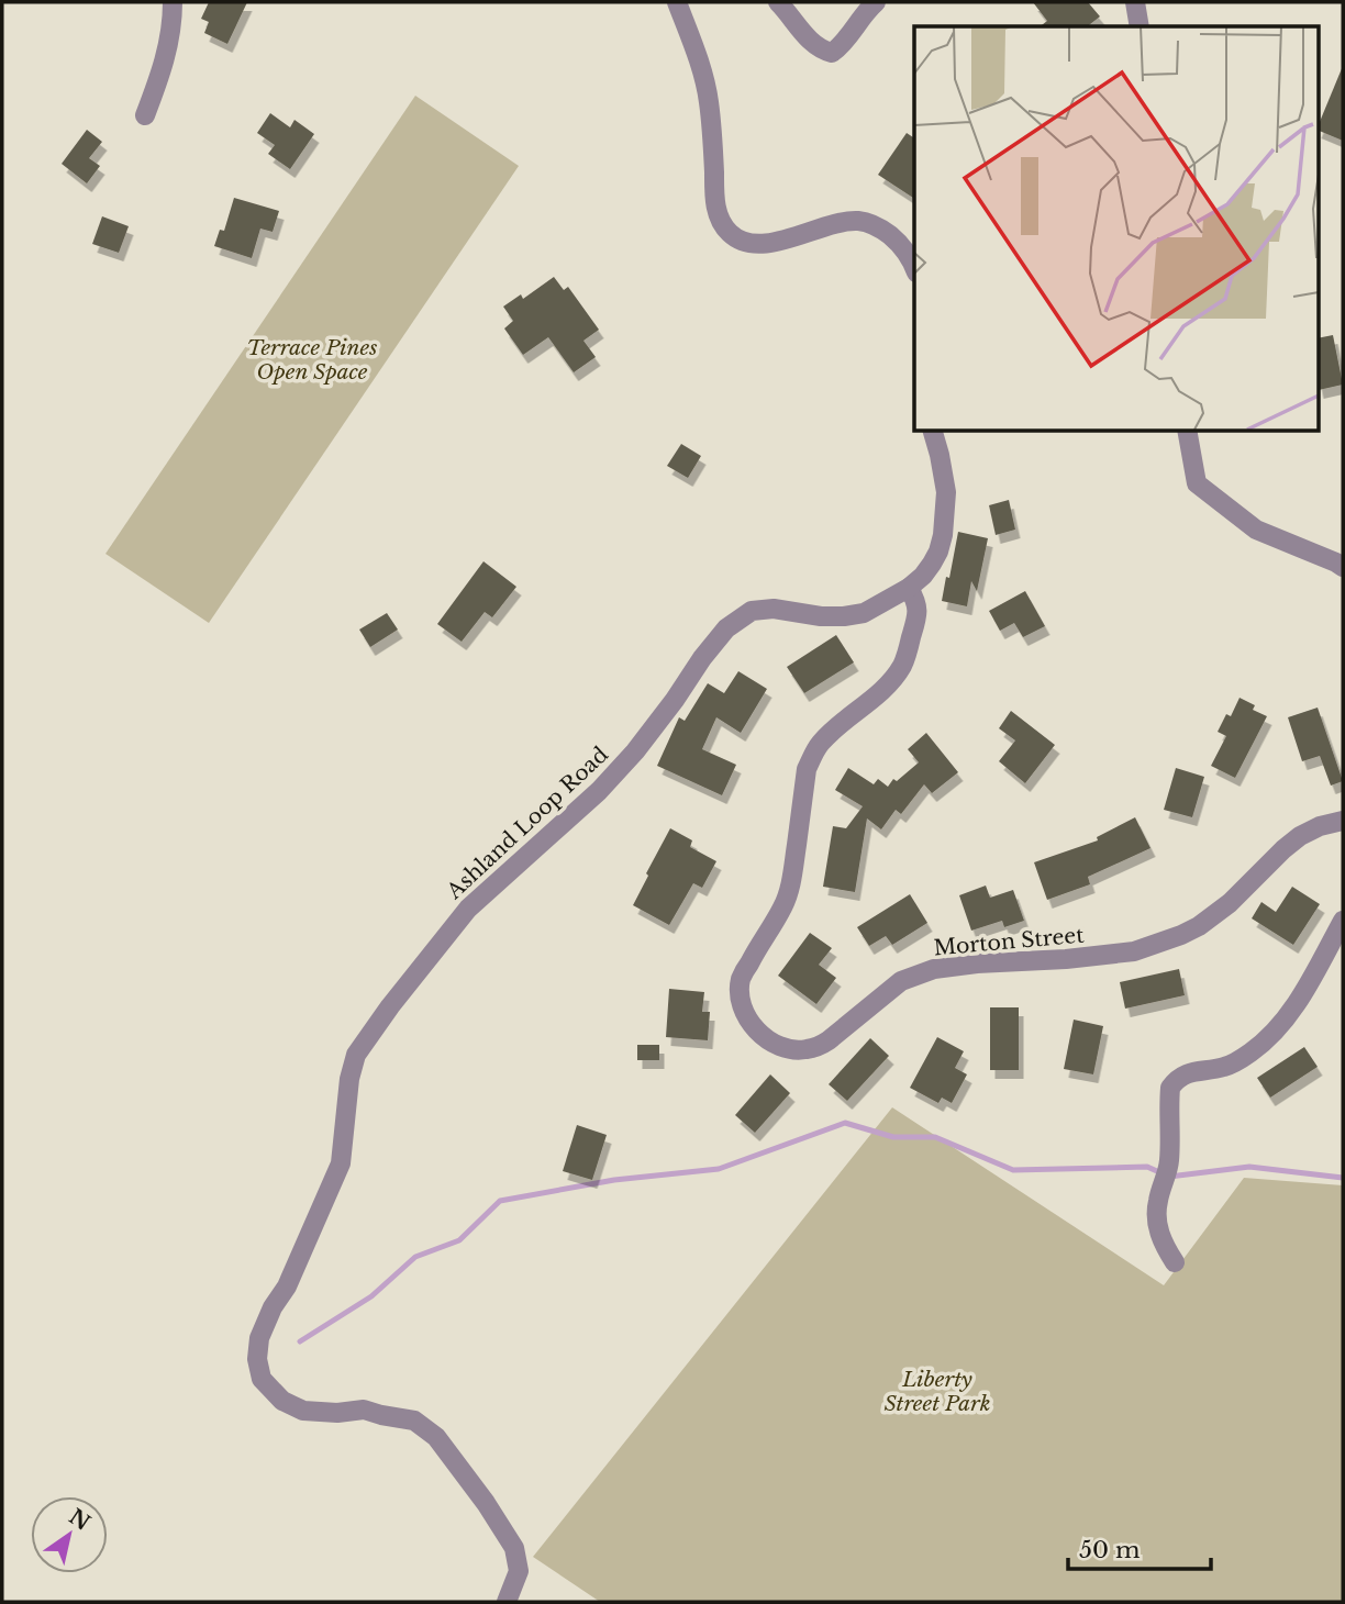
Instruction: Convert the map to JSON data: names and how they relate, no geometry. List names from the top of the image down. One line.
{"streets":{"street":["Ashland Loop Road","Morton Street"]},"crossings":[["Ashland Loop Road","Morton Street"]],"parks":["Terrace Pines Open Space","Liberty Street Park"],"scale_bar":"50 m","north":"top right"}
